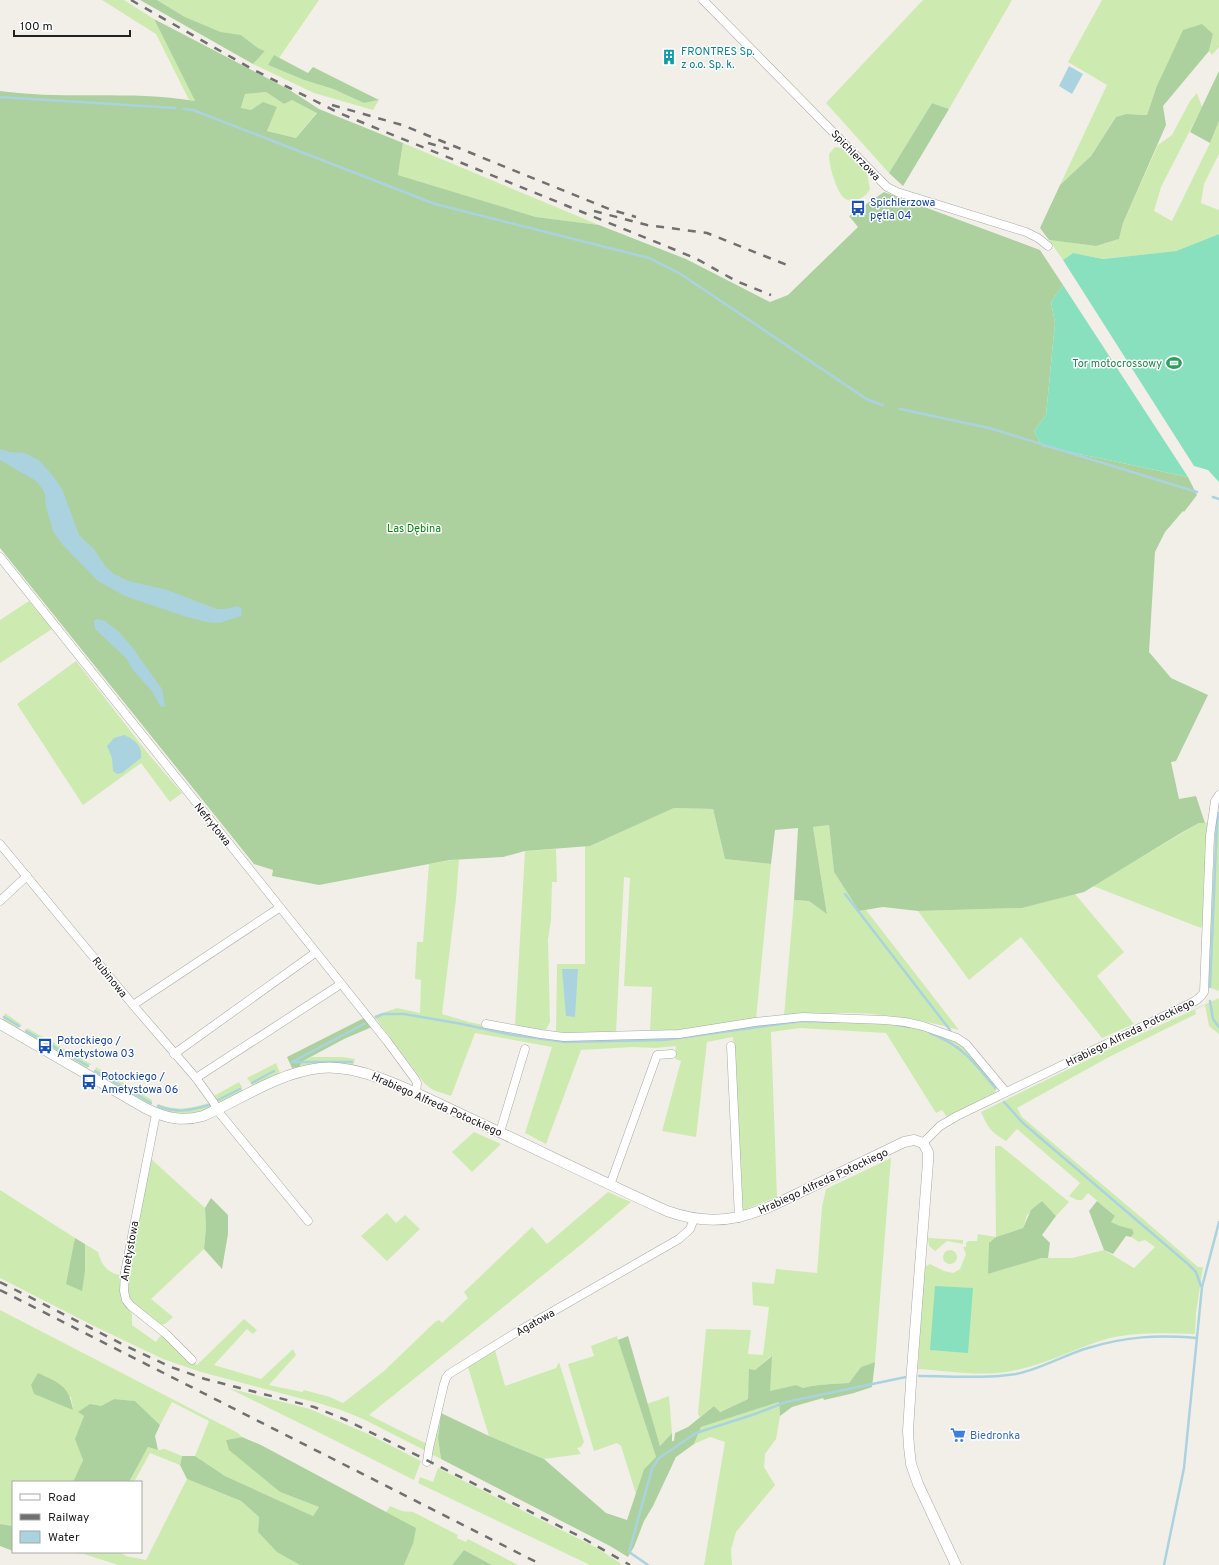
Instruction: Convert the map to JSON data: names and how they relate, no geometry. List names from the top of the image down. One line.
{"streets":{"street":["Spichlerzowa","Nefrytowa","Rubinowa","Hrabiego Alfreda Potockiego","Ametystowa","Agatowa"]},"crossings":[["Nefrytowa","Hrabiego Alfreda Potockiego"],["Rubinowa","Hrabiego Alfreda Potockiego"],["Hrabiego Alfreda Potockiego","Ametystowa"],["Hrabiego Alfreda Potockiego","Agatowa"]],"parks":["Las Dębina"],"places":{"building":["FRONTRES Sp. z o.o. Sp. k."],"bus stop":["Spichlerzowa pętla 04","Potockiego / Ametystowa 03","Potockiego / Ametystowa 06"],"sports":["Tor motocrossowy"],"supermarket":["Biedronka"]},"legend":["Road","Railway","Water"],"scale_bar":"100 m"}
